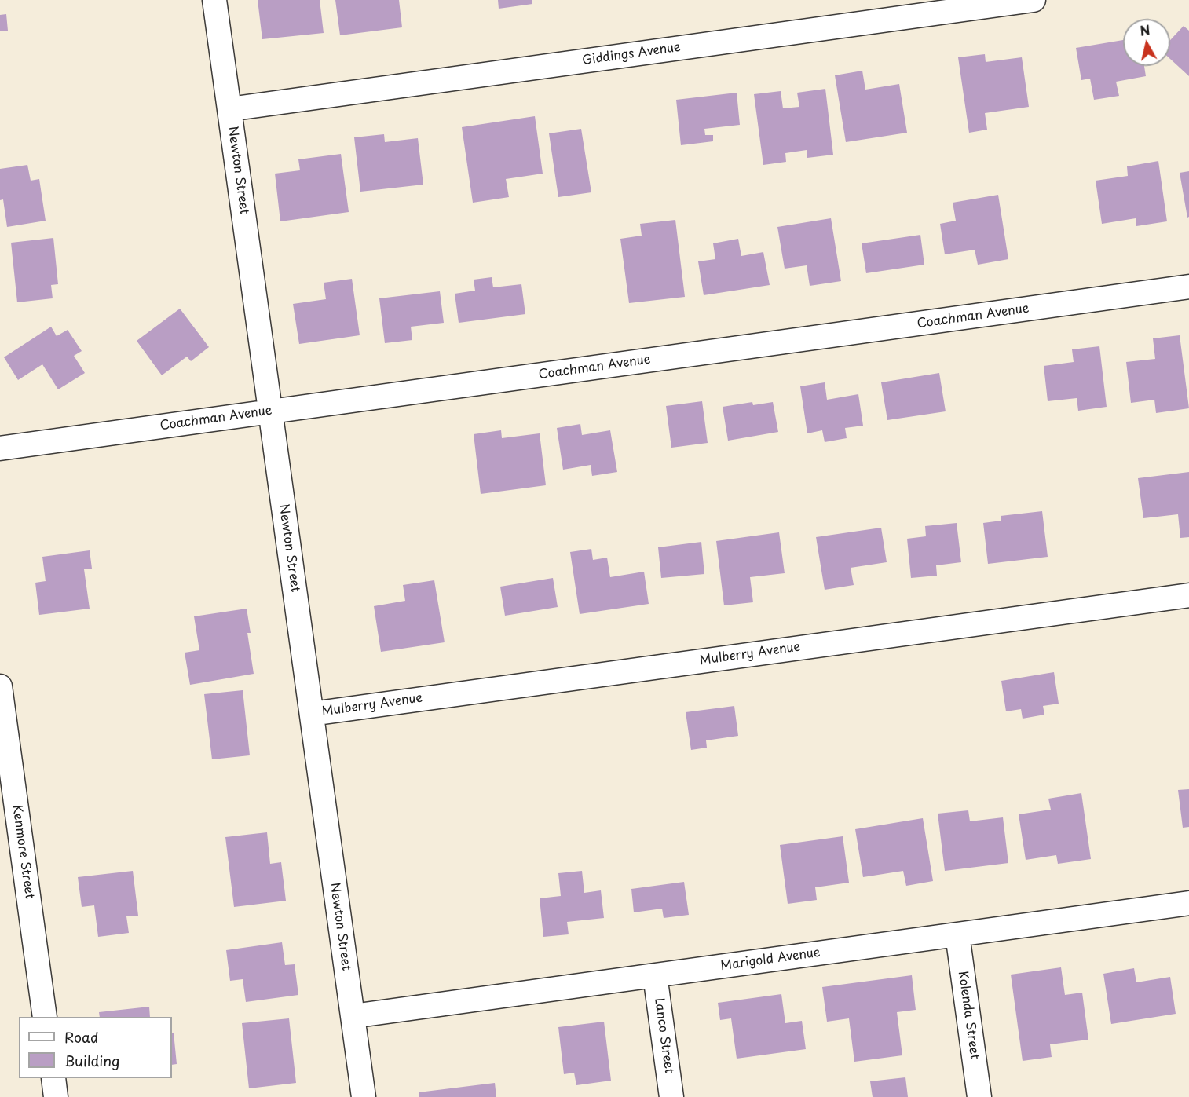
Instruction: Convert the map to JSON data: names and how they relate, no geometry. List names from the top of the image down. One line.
{"streets":{"street":["Giddings Avenue","Newton Street","Coachman Avenue","Mulberry Avenue","Kenmore Street","Marigold Avenue","Kolenda Street","Lanco Street"]},"crossings":[["Giddings Avenue","Newton Street"],["Newton Street","Coachman Avenue"],["Newton Street","Mulberry Avenue"],["Newton Street","Marigold Avenue"],["Marigold Avenue","Kolenda Street"],["Marigold Avenue","Lanco Street"]],"legend":["Road","Building"],"north":"top"}
